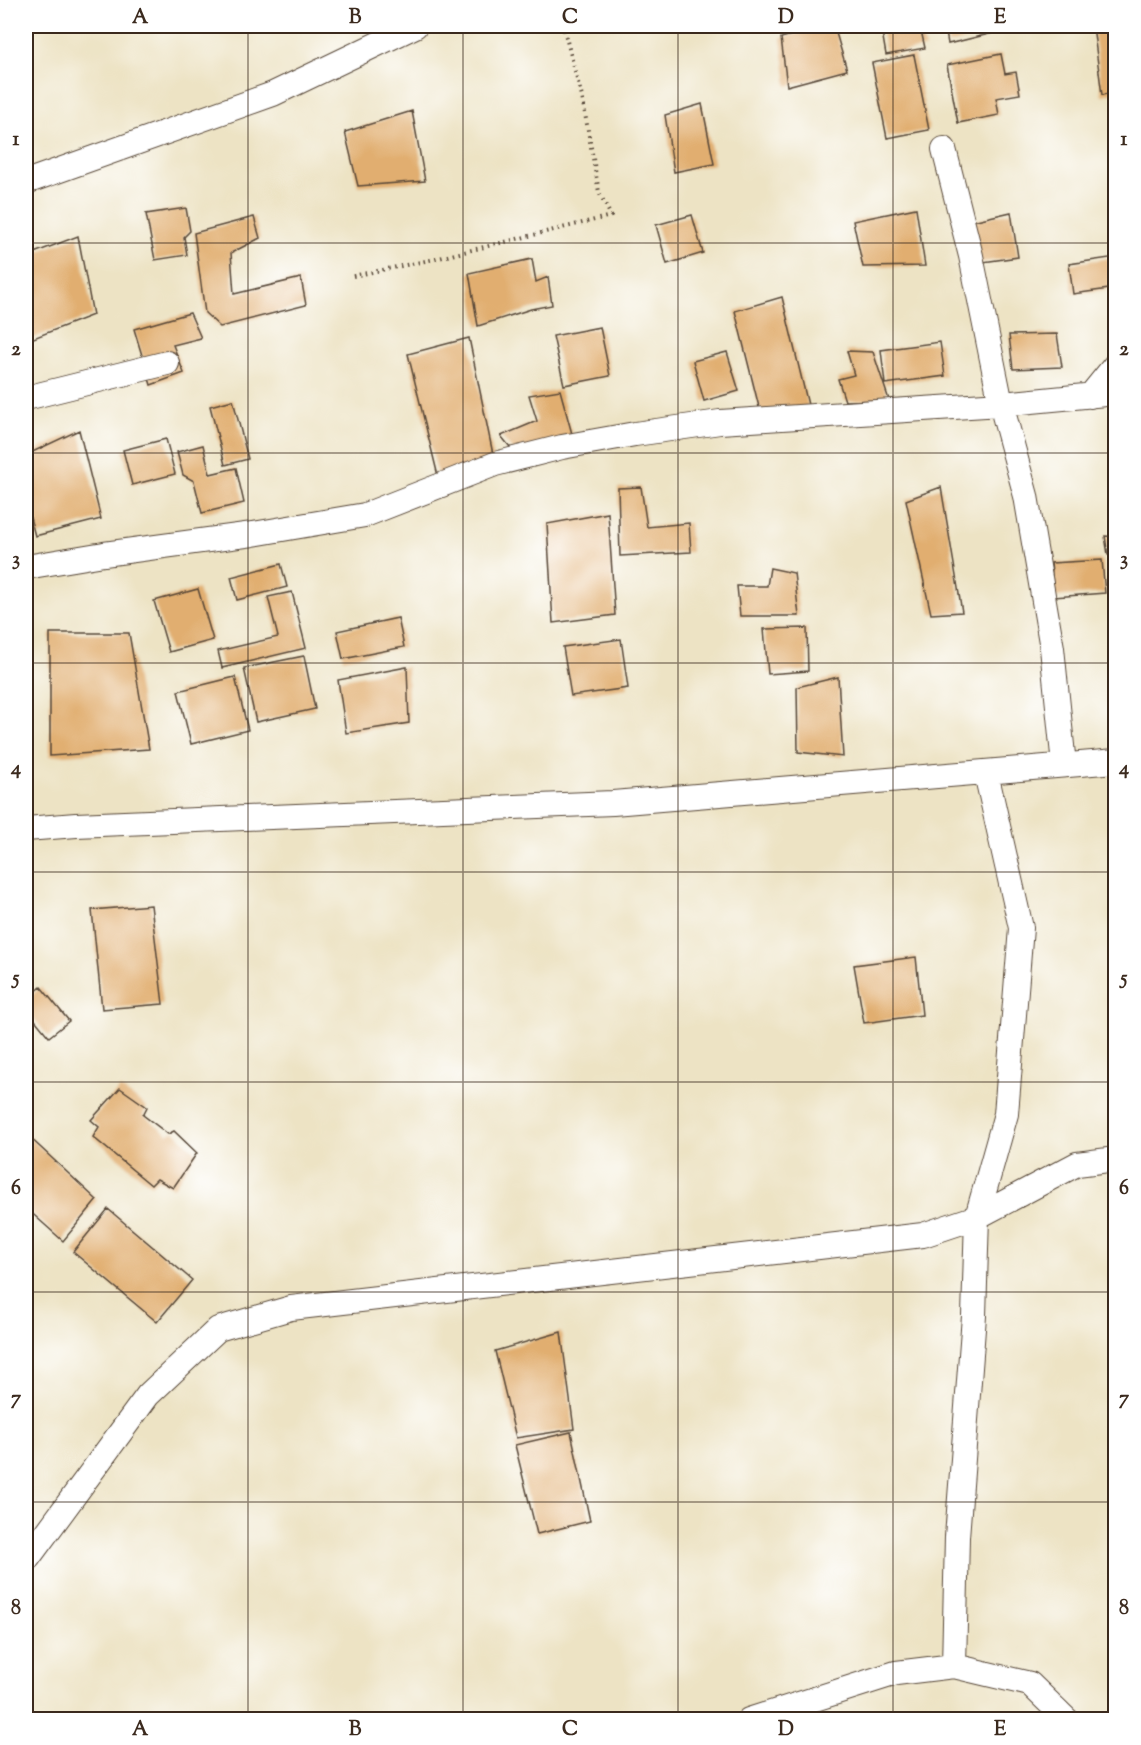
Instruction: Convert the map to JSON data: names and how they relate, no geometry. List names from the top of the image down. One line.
{"grid":{"columns":["A","B","C","D","E"],"rows":["1","2","3","4","5","6","7","8"]}}
